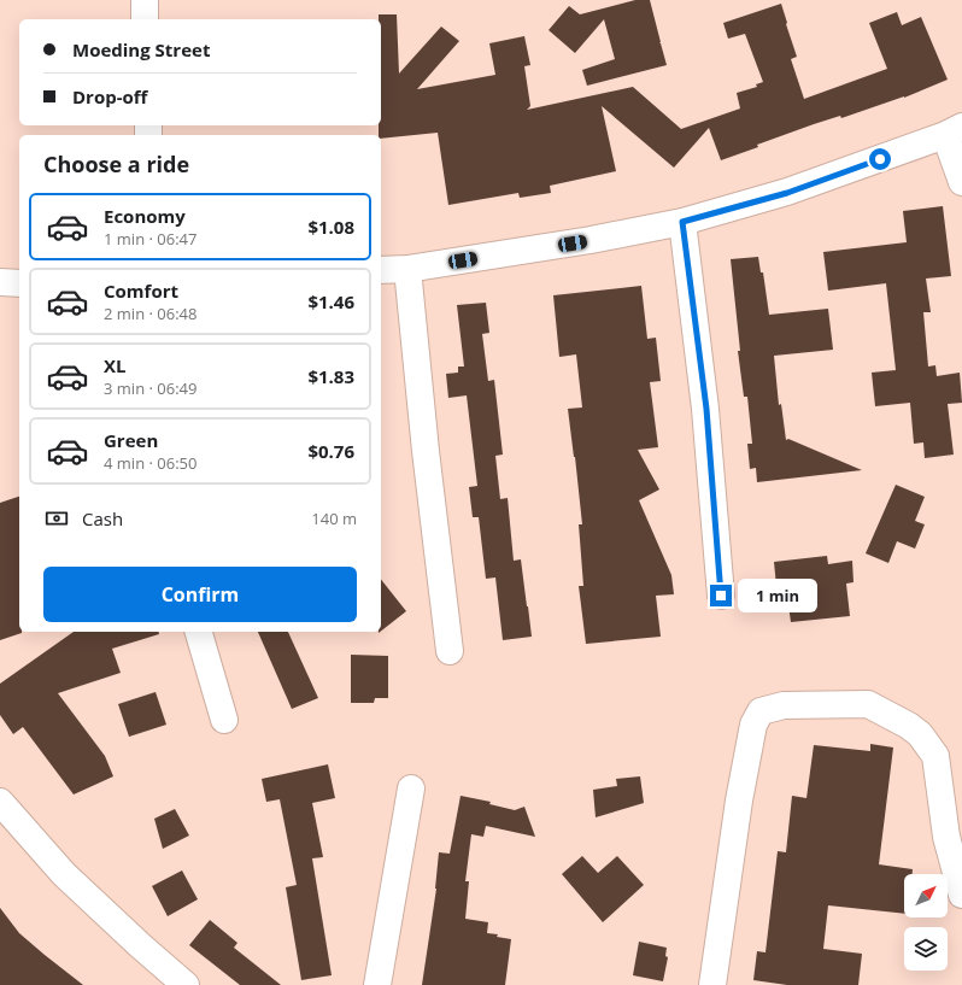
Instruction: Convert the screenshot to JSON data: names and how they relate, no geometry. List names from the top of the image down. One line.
{"north":"top right","page":{"banner":["Moeding Street","Drop-off"],"heading":"Choose a ride","list":[{"name":"Economy","note":"1 min · 06:47","value":"$1.08"},{"name":"Comfort","note":"2 min · 06:48","value":"$1.46"},{"name":"XL","note":"3 min · 06:49","value":"$1.83"},{"name":"Green","note":"4 min · 06:50","value":"$0.76"}],"pay":["Cash","140 m"],"buttons":"Confirm","bubble":"1 min"}}
